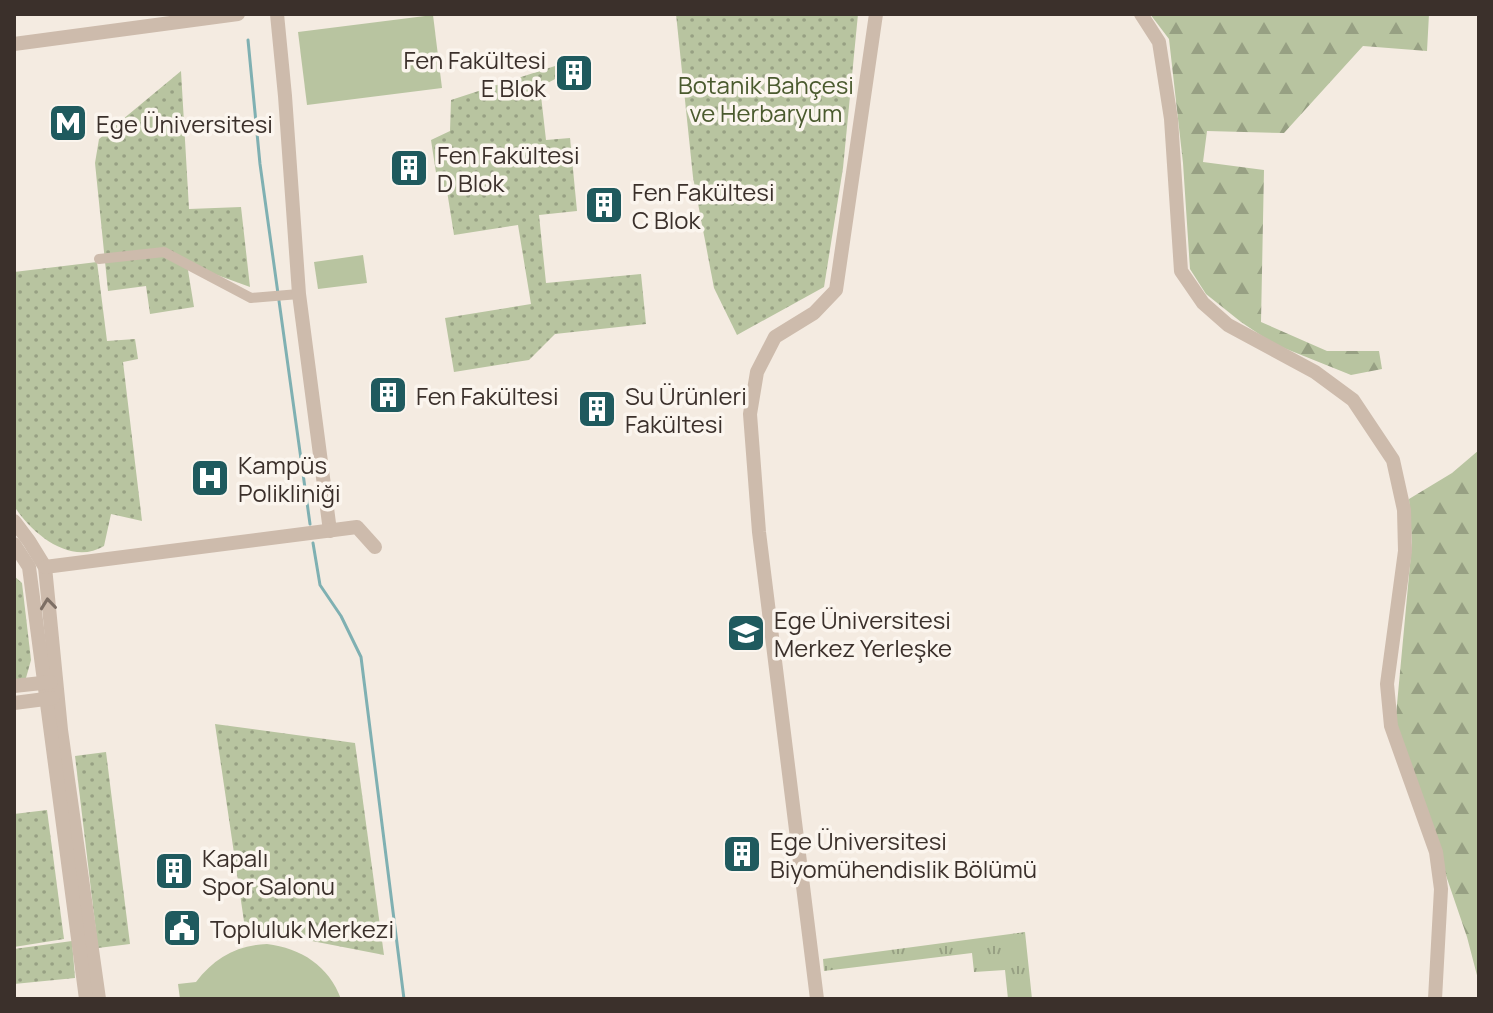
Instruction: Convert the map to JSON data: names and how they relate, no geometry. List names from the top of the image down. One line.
{"parks":["Botanik Bahçesi ve Herbaryum"],"places":{"building":["Fen Fakültesi E Blok","Fen Fakültesi D Blok","Fen Fakültesi C Blok","Fen Fakültesi","Su Ürünleri Fakültesi","Ege Üniversitesi Biyomühendislik Bölümü","Kapalı Spor Salonu"],"metro station":["Ege Üniversitesi"],"hospital":["Kampüs Polikliniği"],"school or university":["Ege Üniversitesi Merkez Yerleşke"],"public building":["Topluluk Merkezi"]}}
